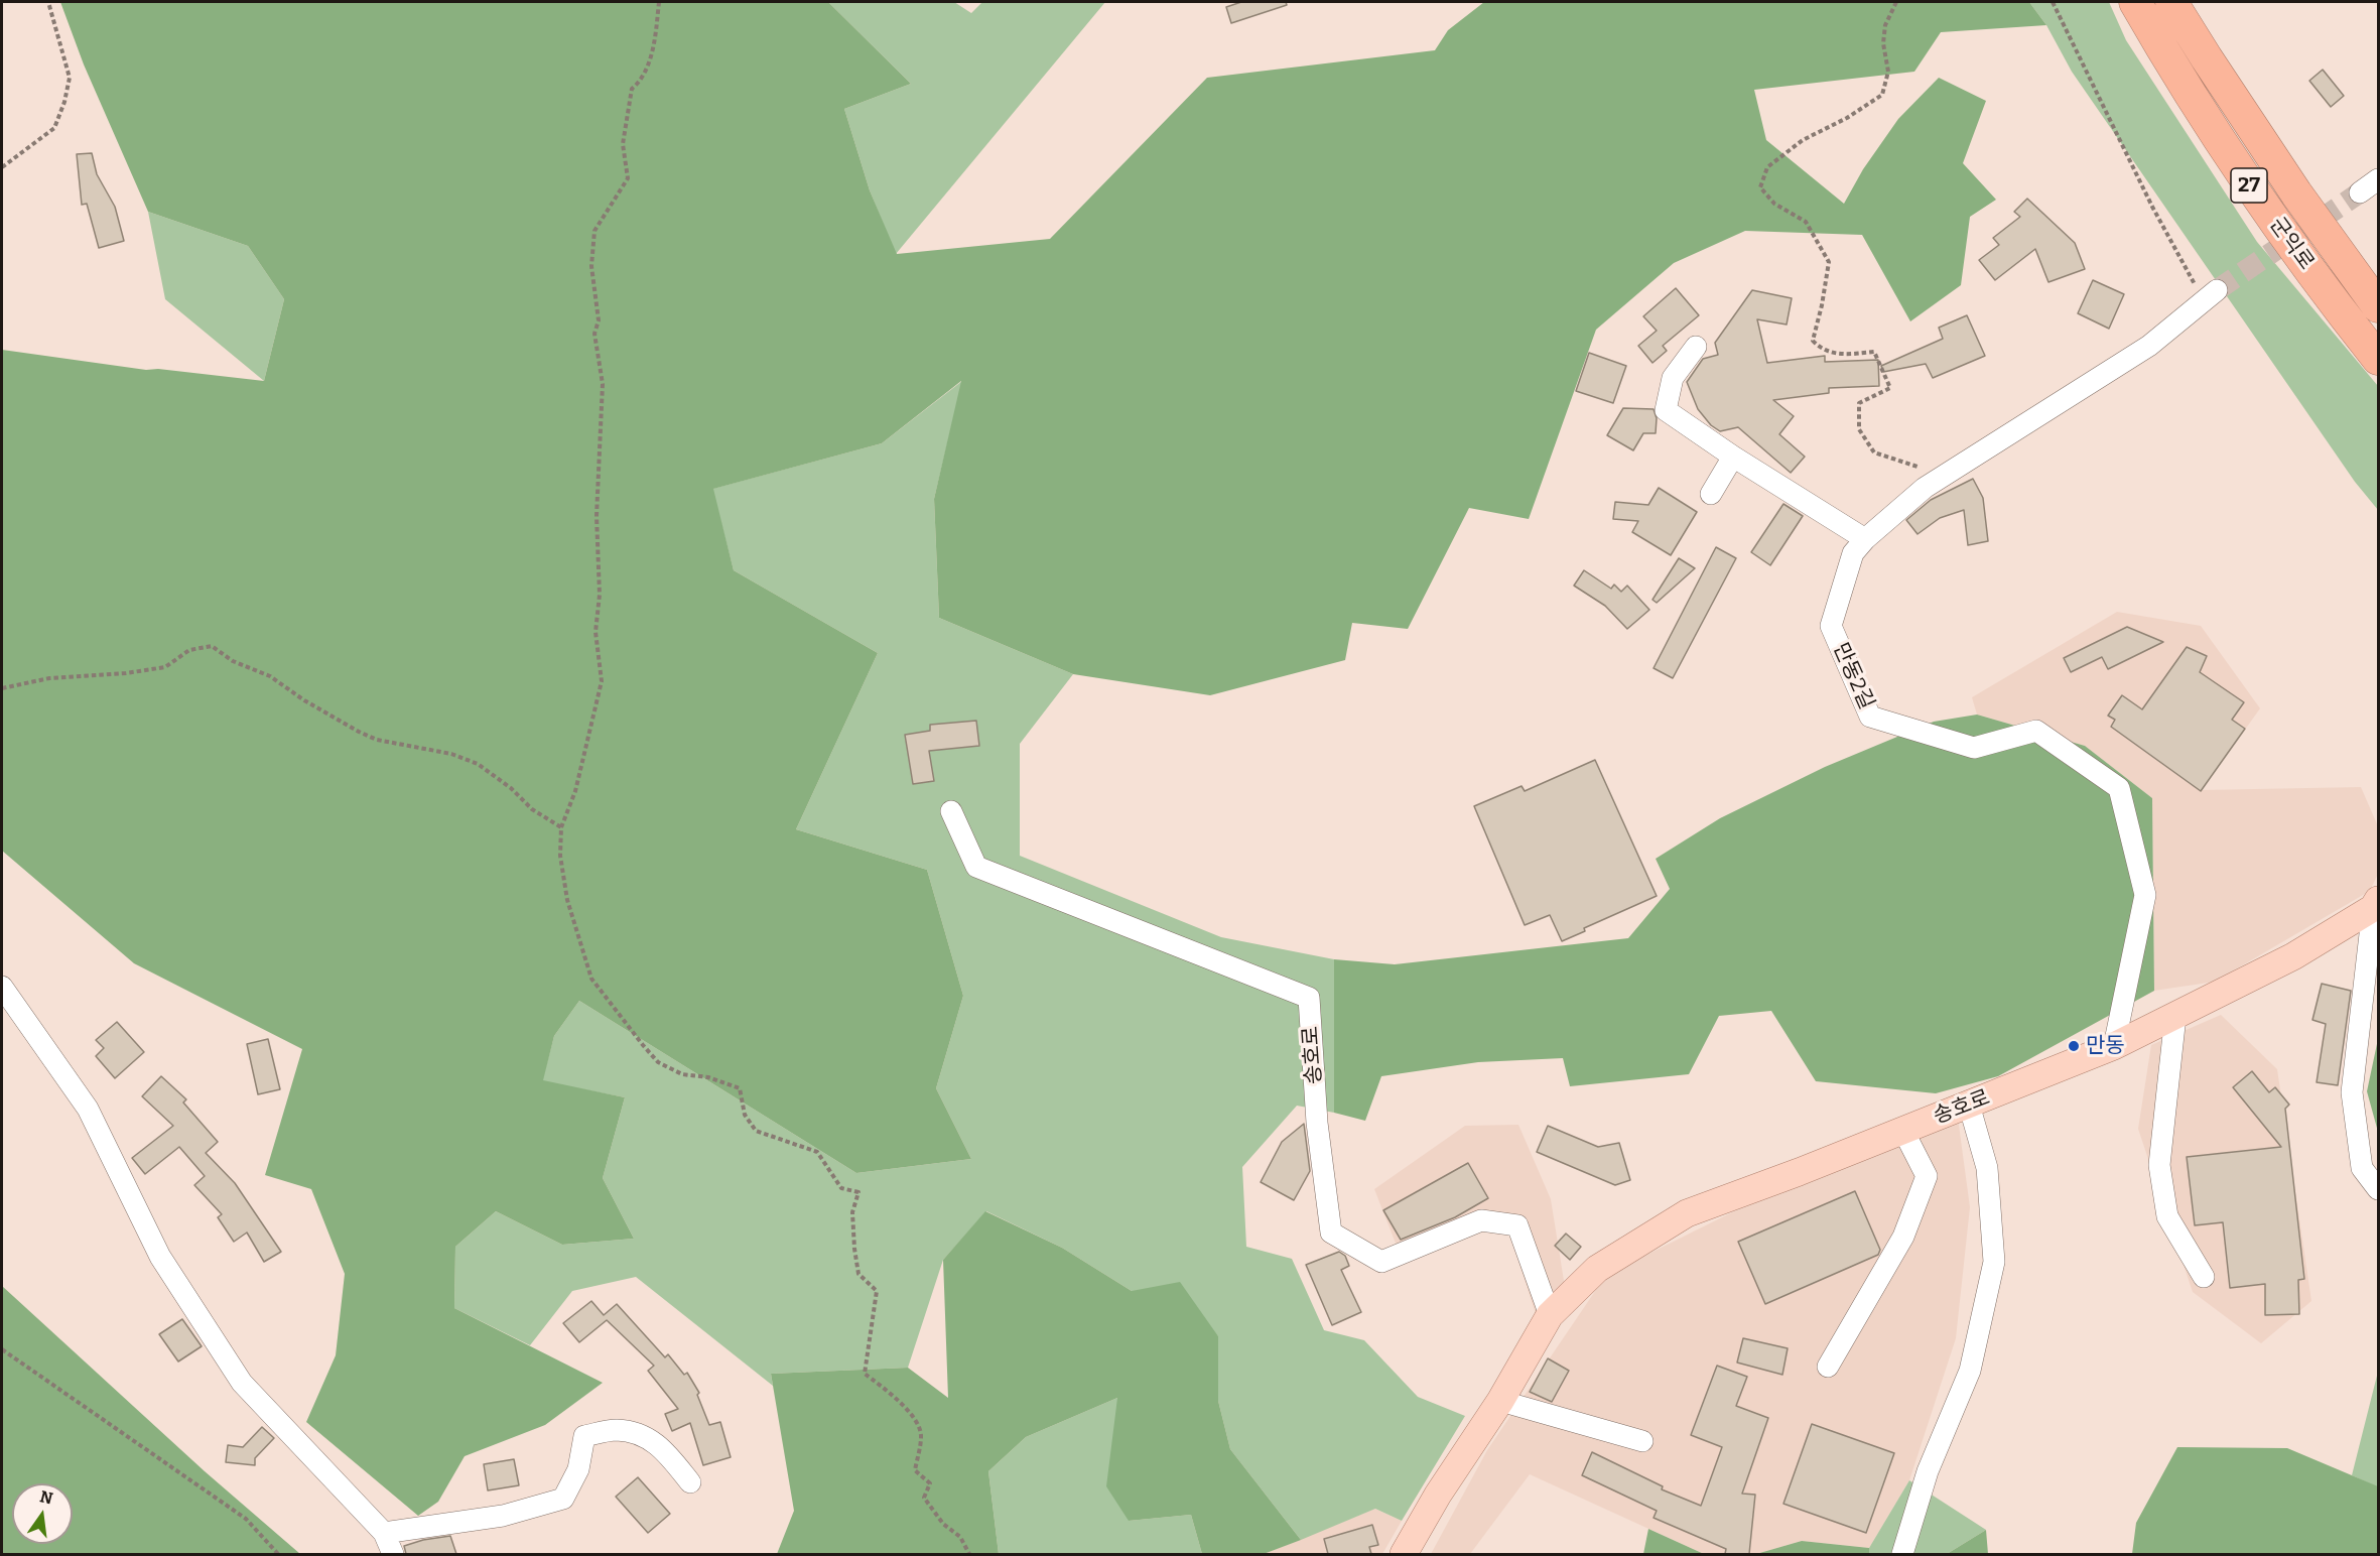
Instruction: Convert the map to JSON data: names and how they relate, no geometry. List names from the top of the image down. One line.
{"streets":{"highway":["27","군익로"],"main road":["송호로"],"street":["만동2길"]},"crossings":[["만동2길","송호로"]],"places":["만동"],"north":"top"}
